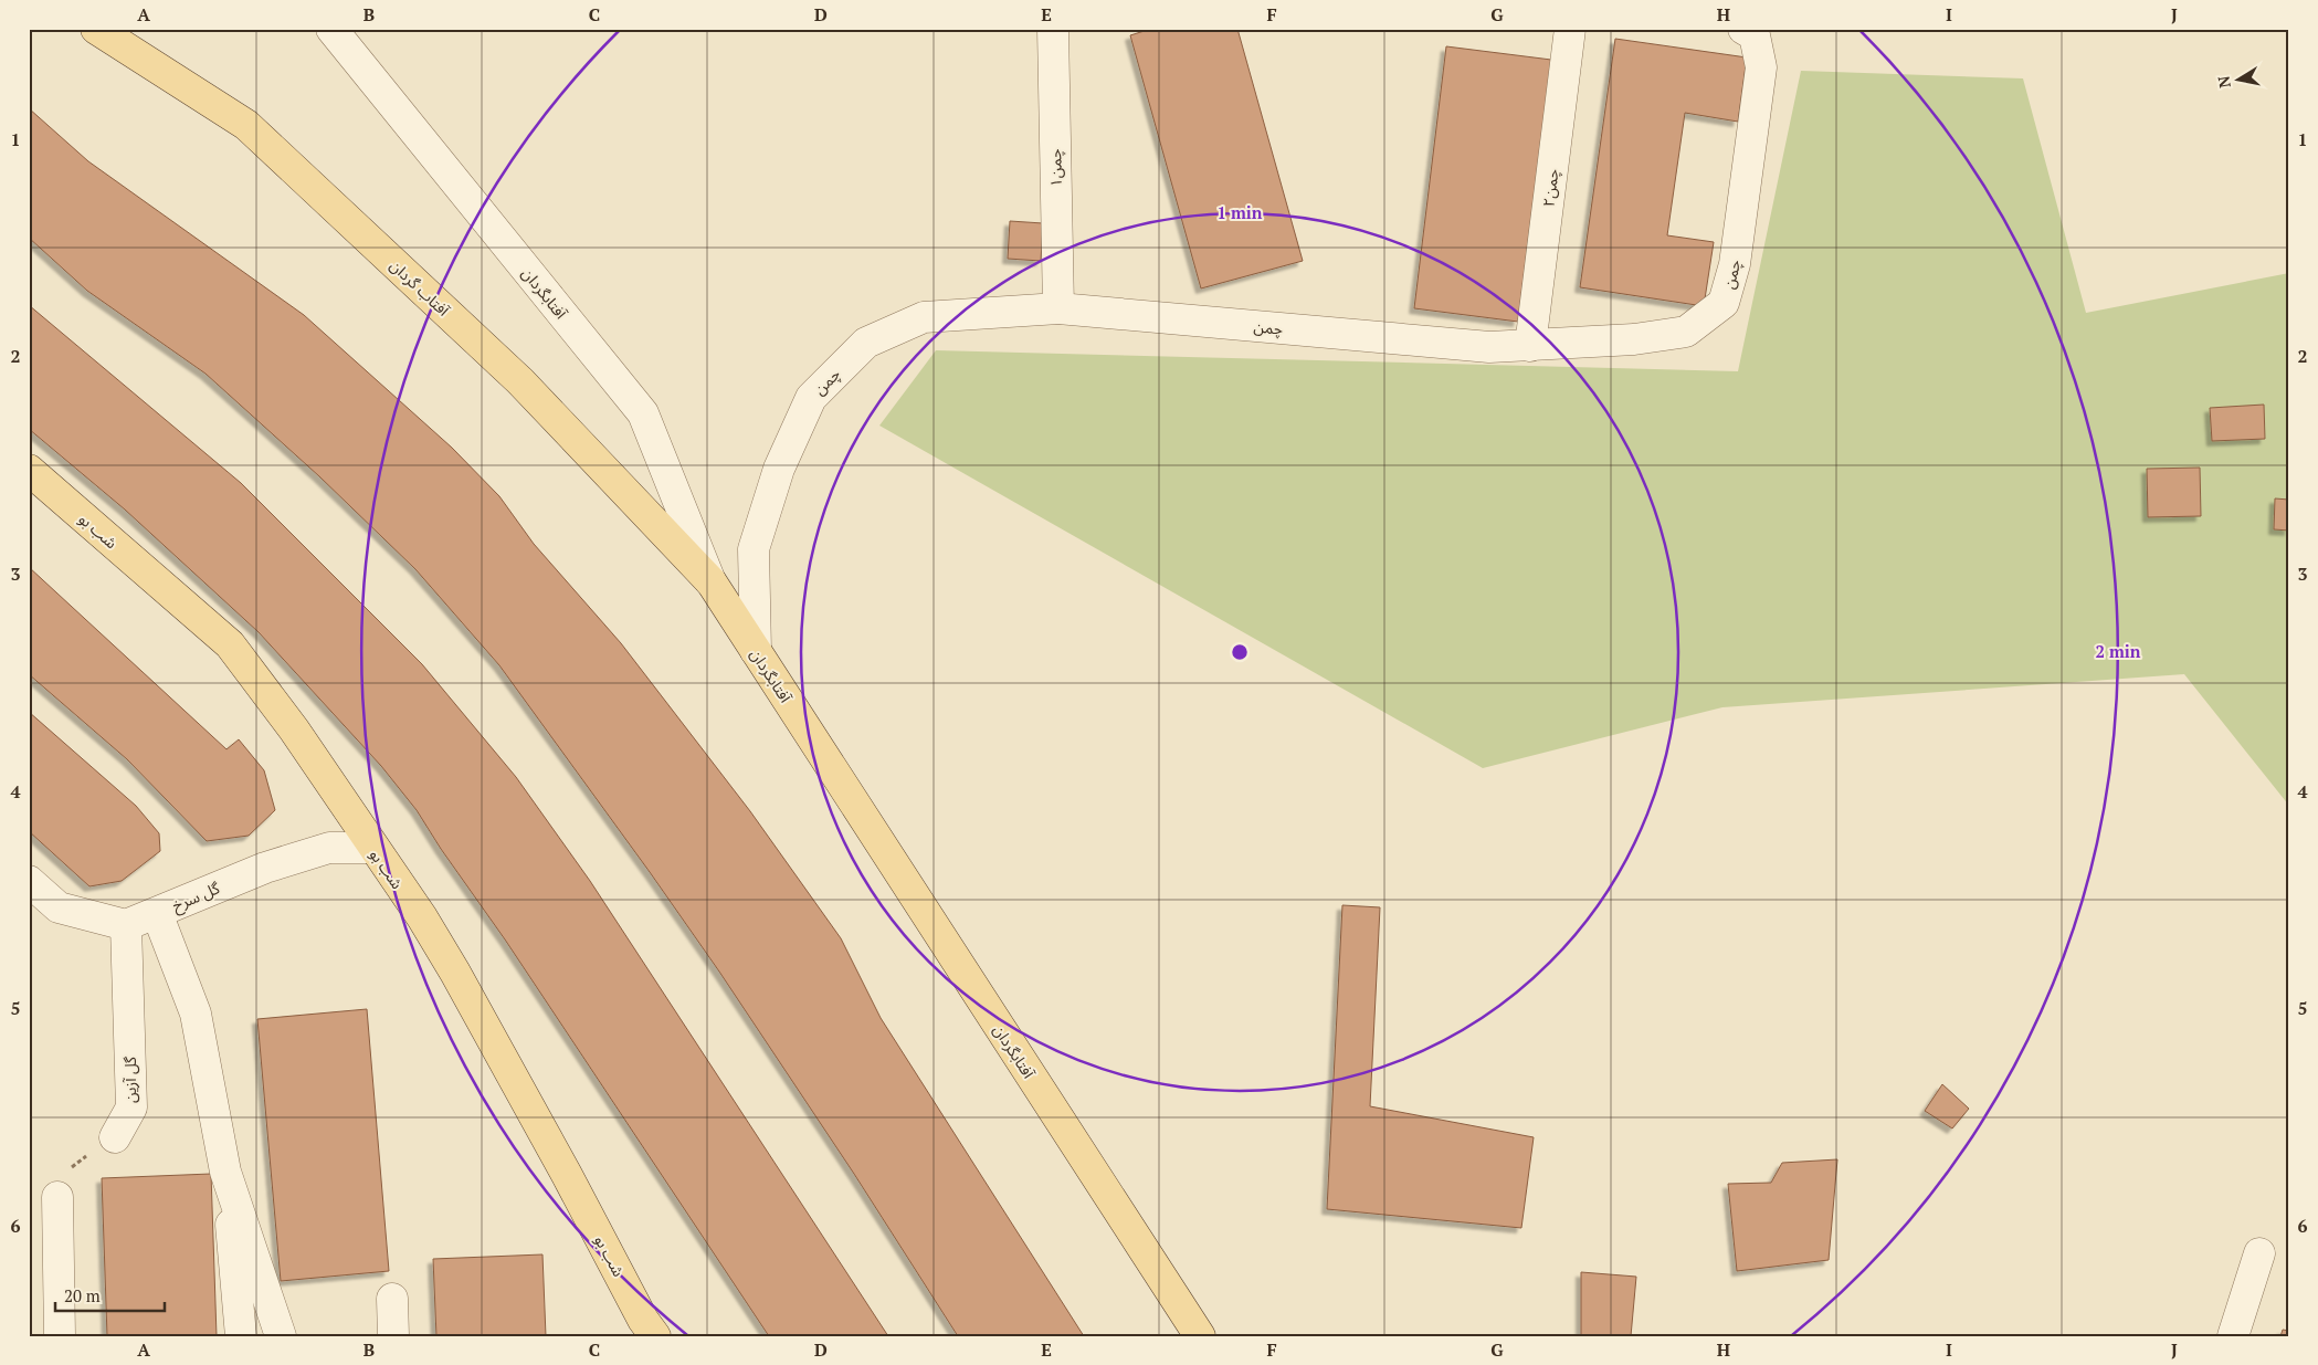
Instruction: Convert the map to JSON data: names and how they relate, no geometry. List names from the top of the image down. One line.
{"streets":{"main road":["آفتاب گردان","آفتابگردان","شب بو"],"street":["چمن۱","چمن۲","چمن","گل سرخ","گل آزین"]},"crossings":[["چمن۱","چمن"],["چمن۲","چمن"],["چمن","آفتابگردان"],["آفتاب گردان","آفتابگردان"],["شب بو","گل سرخ"],["گل سرخ","گل آزین"]],"scale_bar":"20 m","north":"left","grid":{"columns":["A","B","C","D","E","F","G","H","I","J"],"rows":["1","2","3","4","5","6"]},"rings":["1 min","2 min"]}
